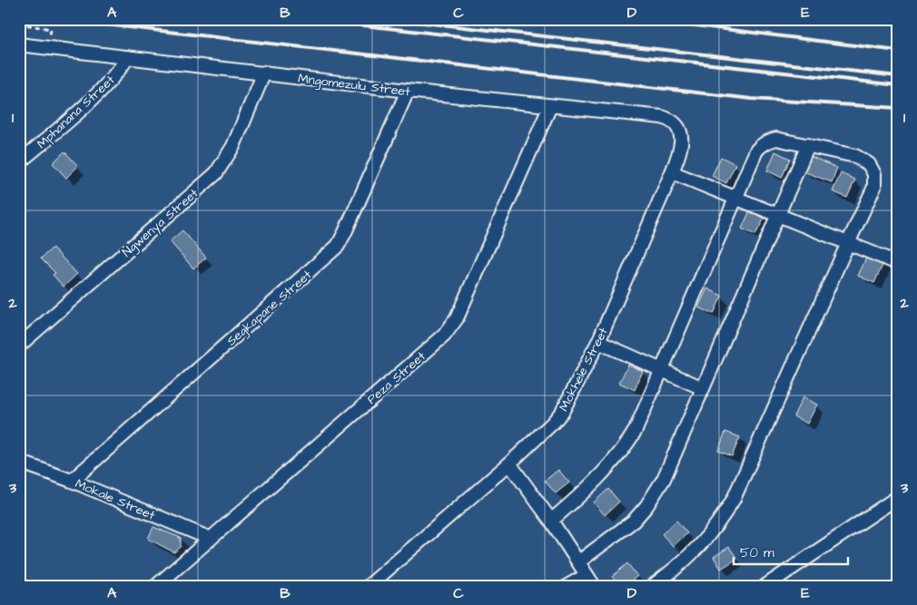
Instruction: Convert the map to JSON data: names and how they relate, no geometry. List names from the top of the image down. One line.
{"streets":{"street":["Mngomezulu Street","Mphanana Street","Ngwenya Street","Segkapane Street","Mokhele Street","Peza Street","Mokale Street"]},"crossings":[["Mngomezulu Street","Mphanana Street"],["Mngomezulu Street","Ngwenya Street"],["Mngomezulu Street","Segkapane Street"],["Mngomezulu Street","Mokhele Street"],["Mngomezulu Street","Peza Street"],["Segkapane Street","Mokale Street"],["Peza Street","Mokale Street"]],"scale_bar":"50 m","grid":{"columns":["A","B","C","D","E"],"rows":["1","2","3"]}}
